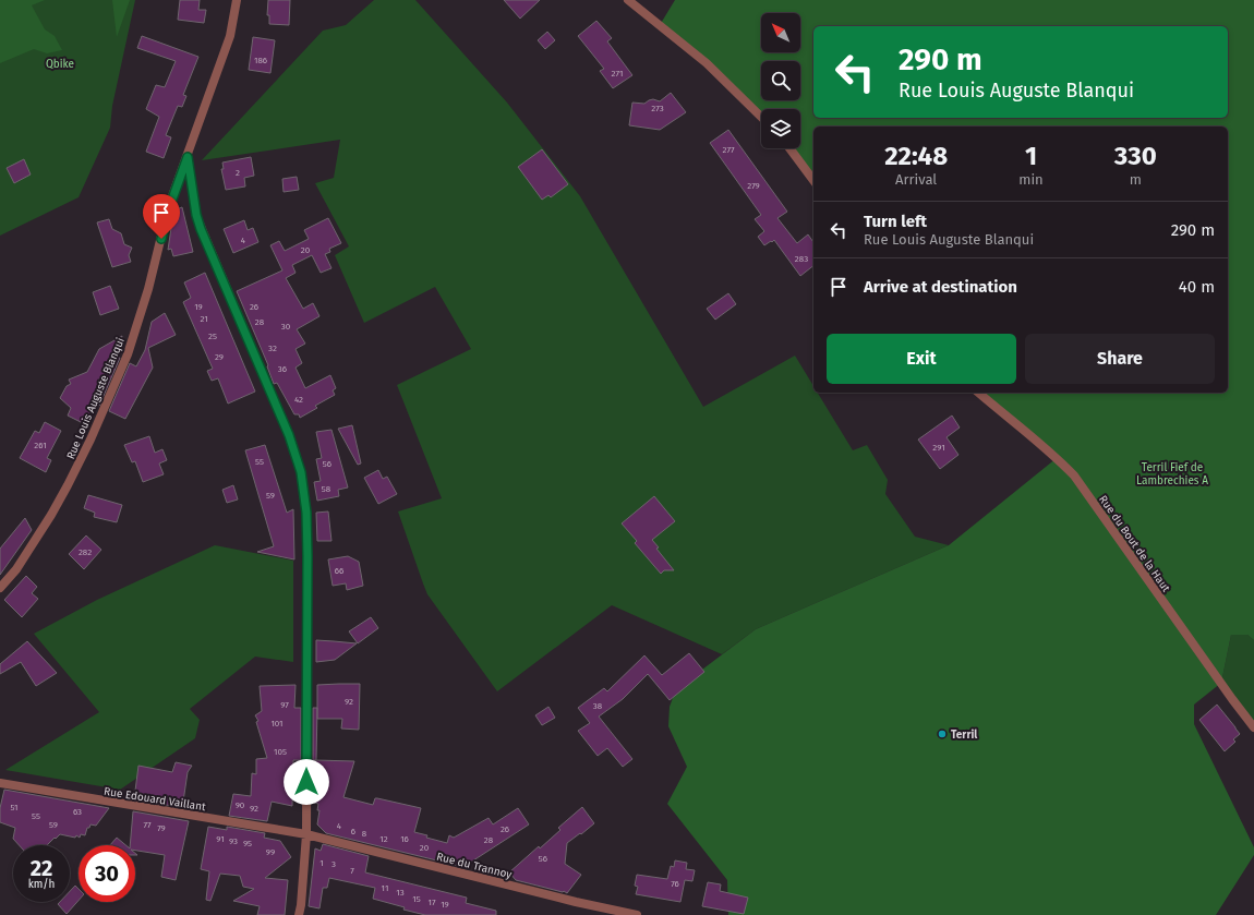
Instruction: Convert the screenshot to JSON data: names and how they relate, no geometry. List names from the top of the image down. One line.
{"streets":{"street":["Rue Louis Auguste Blanqui","Rue du Bout de la Haut","Rue Edouard Vaillant","Rue du Trannoy"]},"crossings":[["Rue Edouard Vaillant","Rue du Trannoy"]],"parks":["Qbike","Terril Fief de Lambrechies A"],"places":["Terril"],"house_numbers":["186","271","273","277","2","279","4","20","283","19","26","21","28","30","25","32","29","36","42","261","291","55","56","58","59","282","66","92","97","38","101","105","90","51","92","63","55","59","77","4","79","26","6","8","91","12","16","28","93","95","20","99","56","1","3","7","76","11","13","15","17","19"],"north":"top left","page":{"turn":["290 m","Rue Louis Auguste Blanqui"],"eta":["22:48","Arrival","1","min","330","m"],"list":[{"name":"Turn left","note":"Rue Louis Auguste Blanqui","value":"290 m"},{"name":"Arrive at destination","value":"40 m"}],"buttons":["Exit","Share"],"speed":"22 km/h","limit":"30"}}
